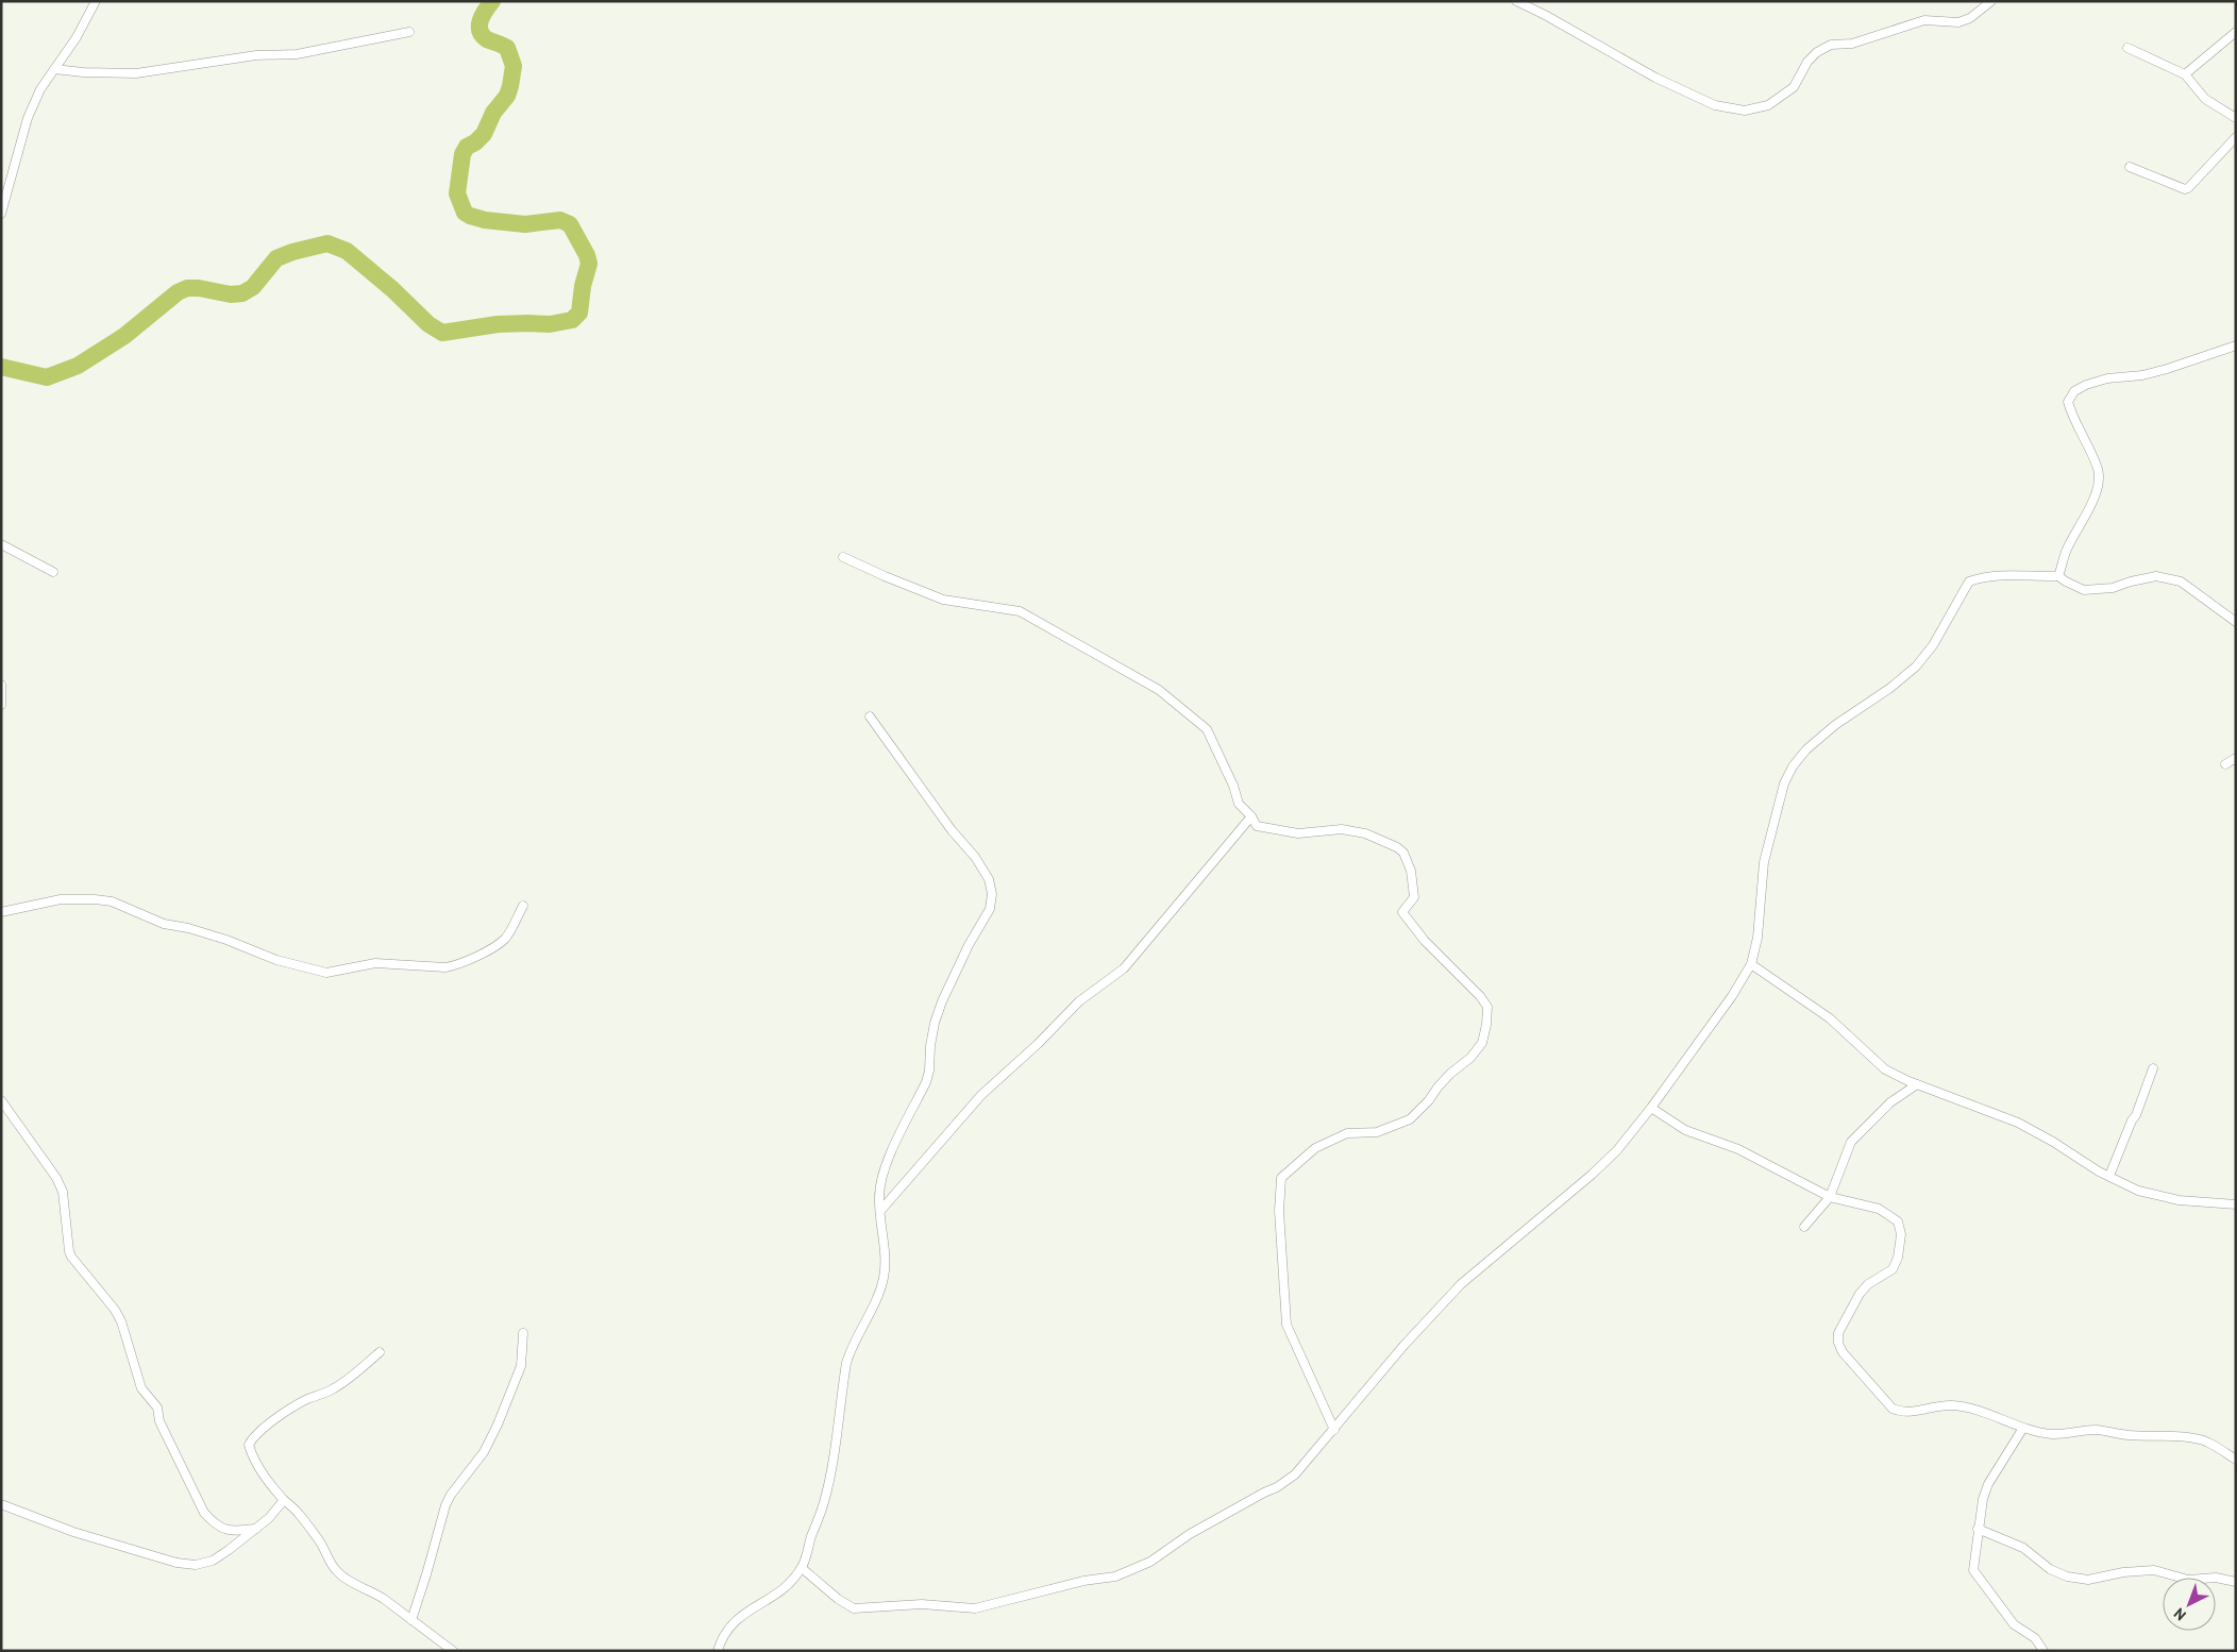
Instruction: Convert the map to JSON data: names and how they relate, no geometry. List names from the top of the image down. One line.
{"north":"bottom left"}
